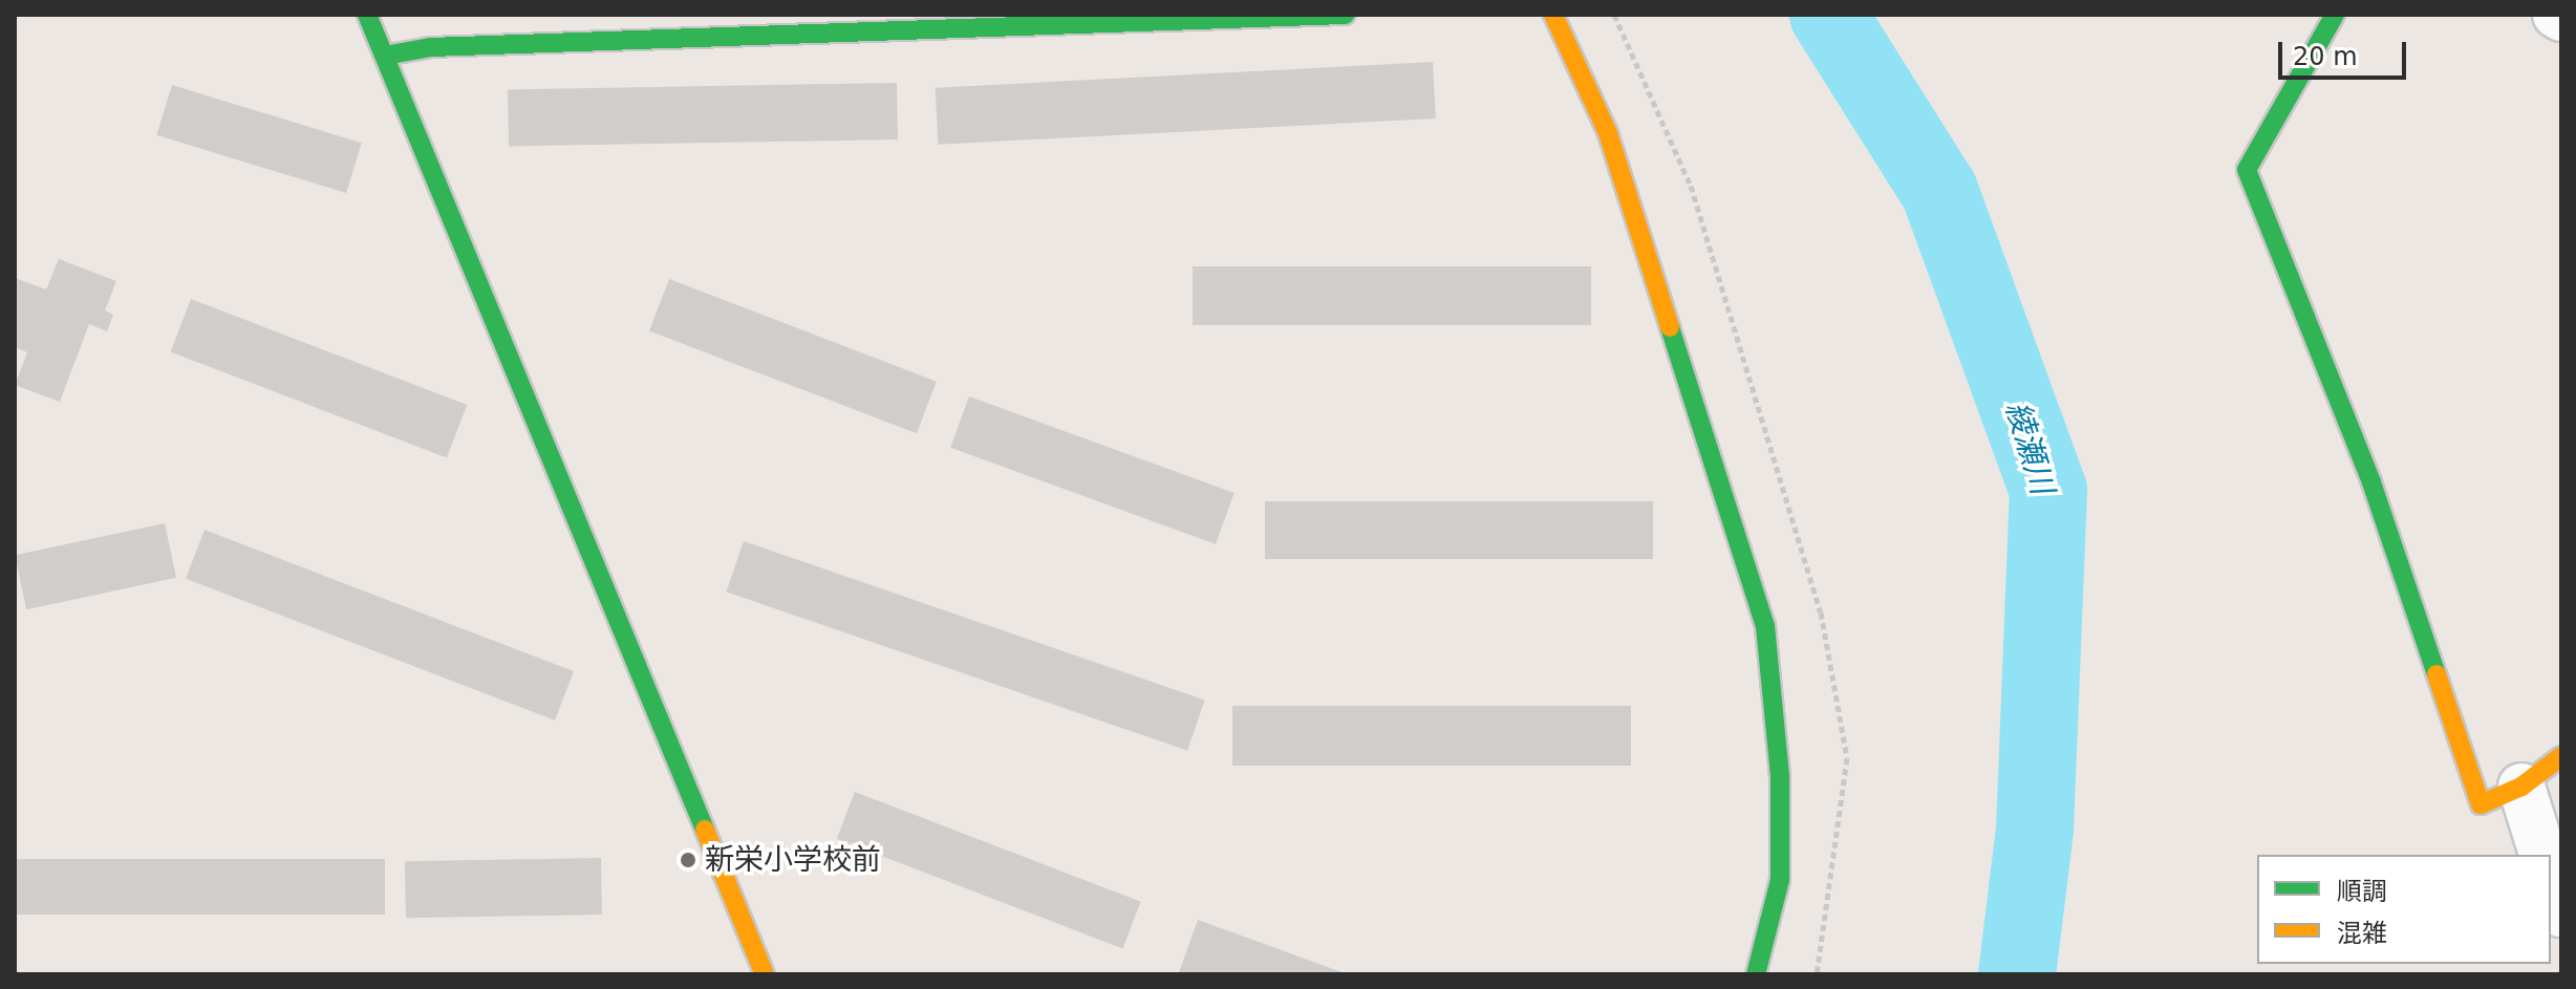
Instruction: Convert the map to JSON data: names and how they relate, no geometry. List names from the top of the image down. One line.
{"water":["綾瀬川"],"places":["新栄小学校前"],"legend":["順調","混雑"],"scale_bar":"20 m"}
